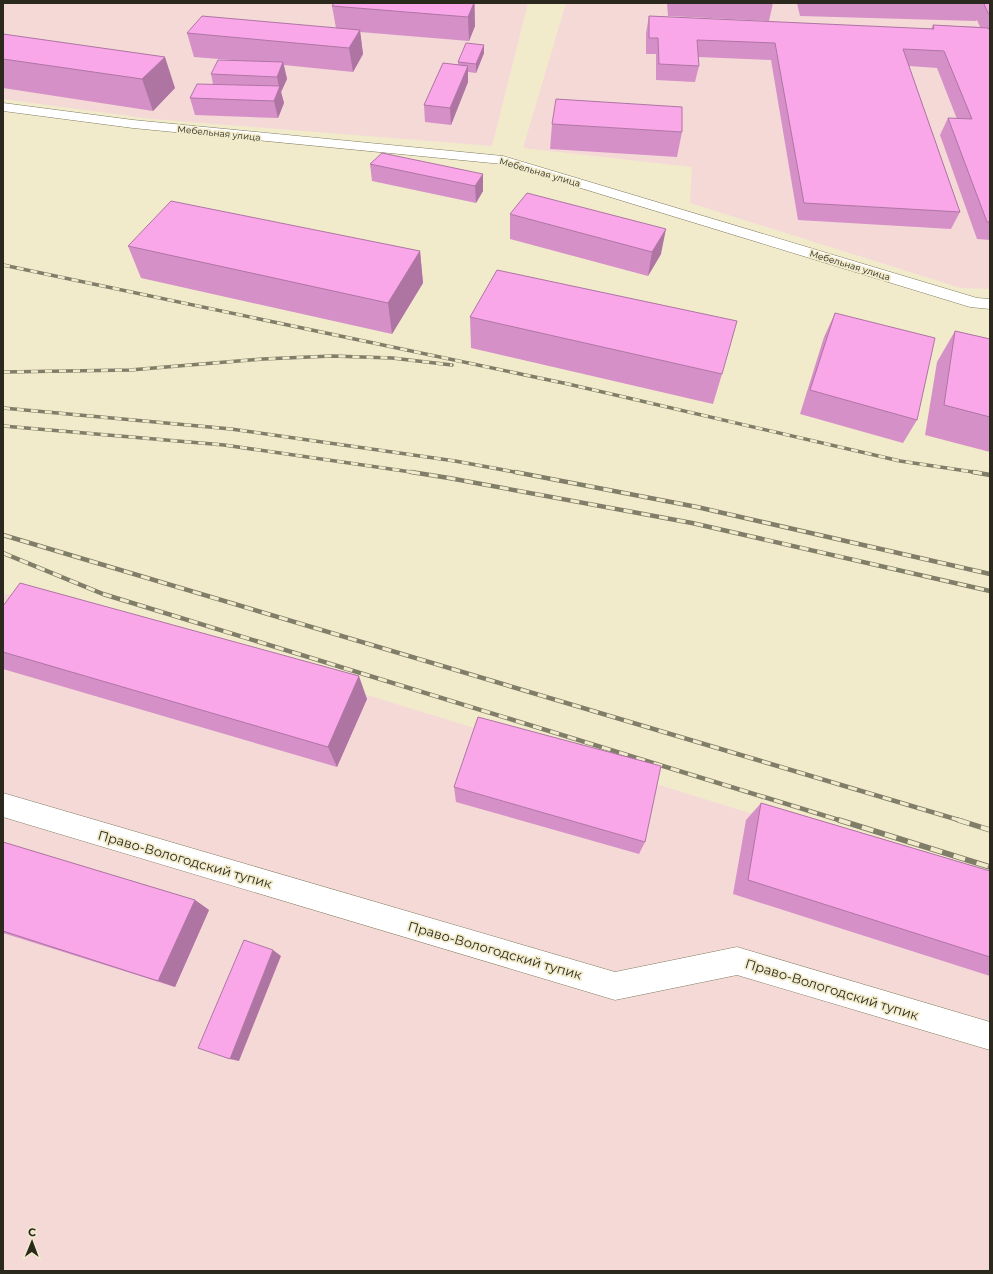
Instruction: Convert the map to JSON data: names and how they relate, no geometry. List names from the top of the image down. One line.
{"streets":{"street":["Мебельная улица","Право-Вологодский тупик"]},"north":"top"}
